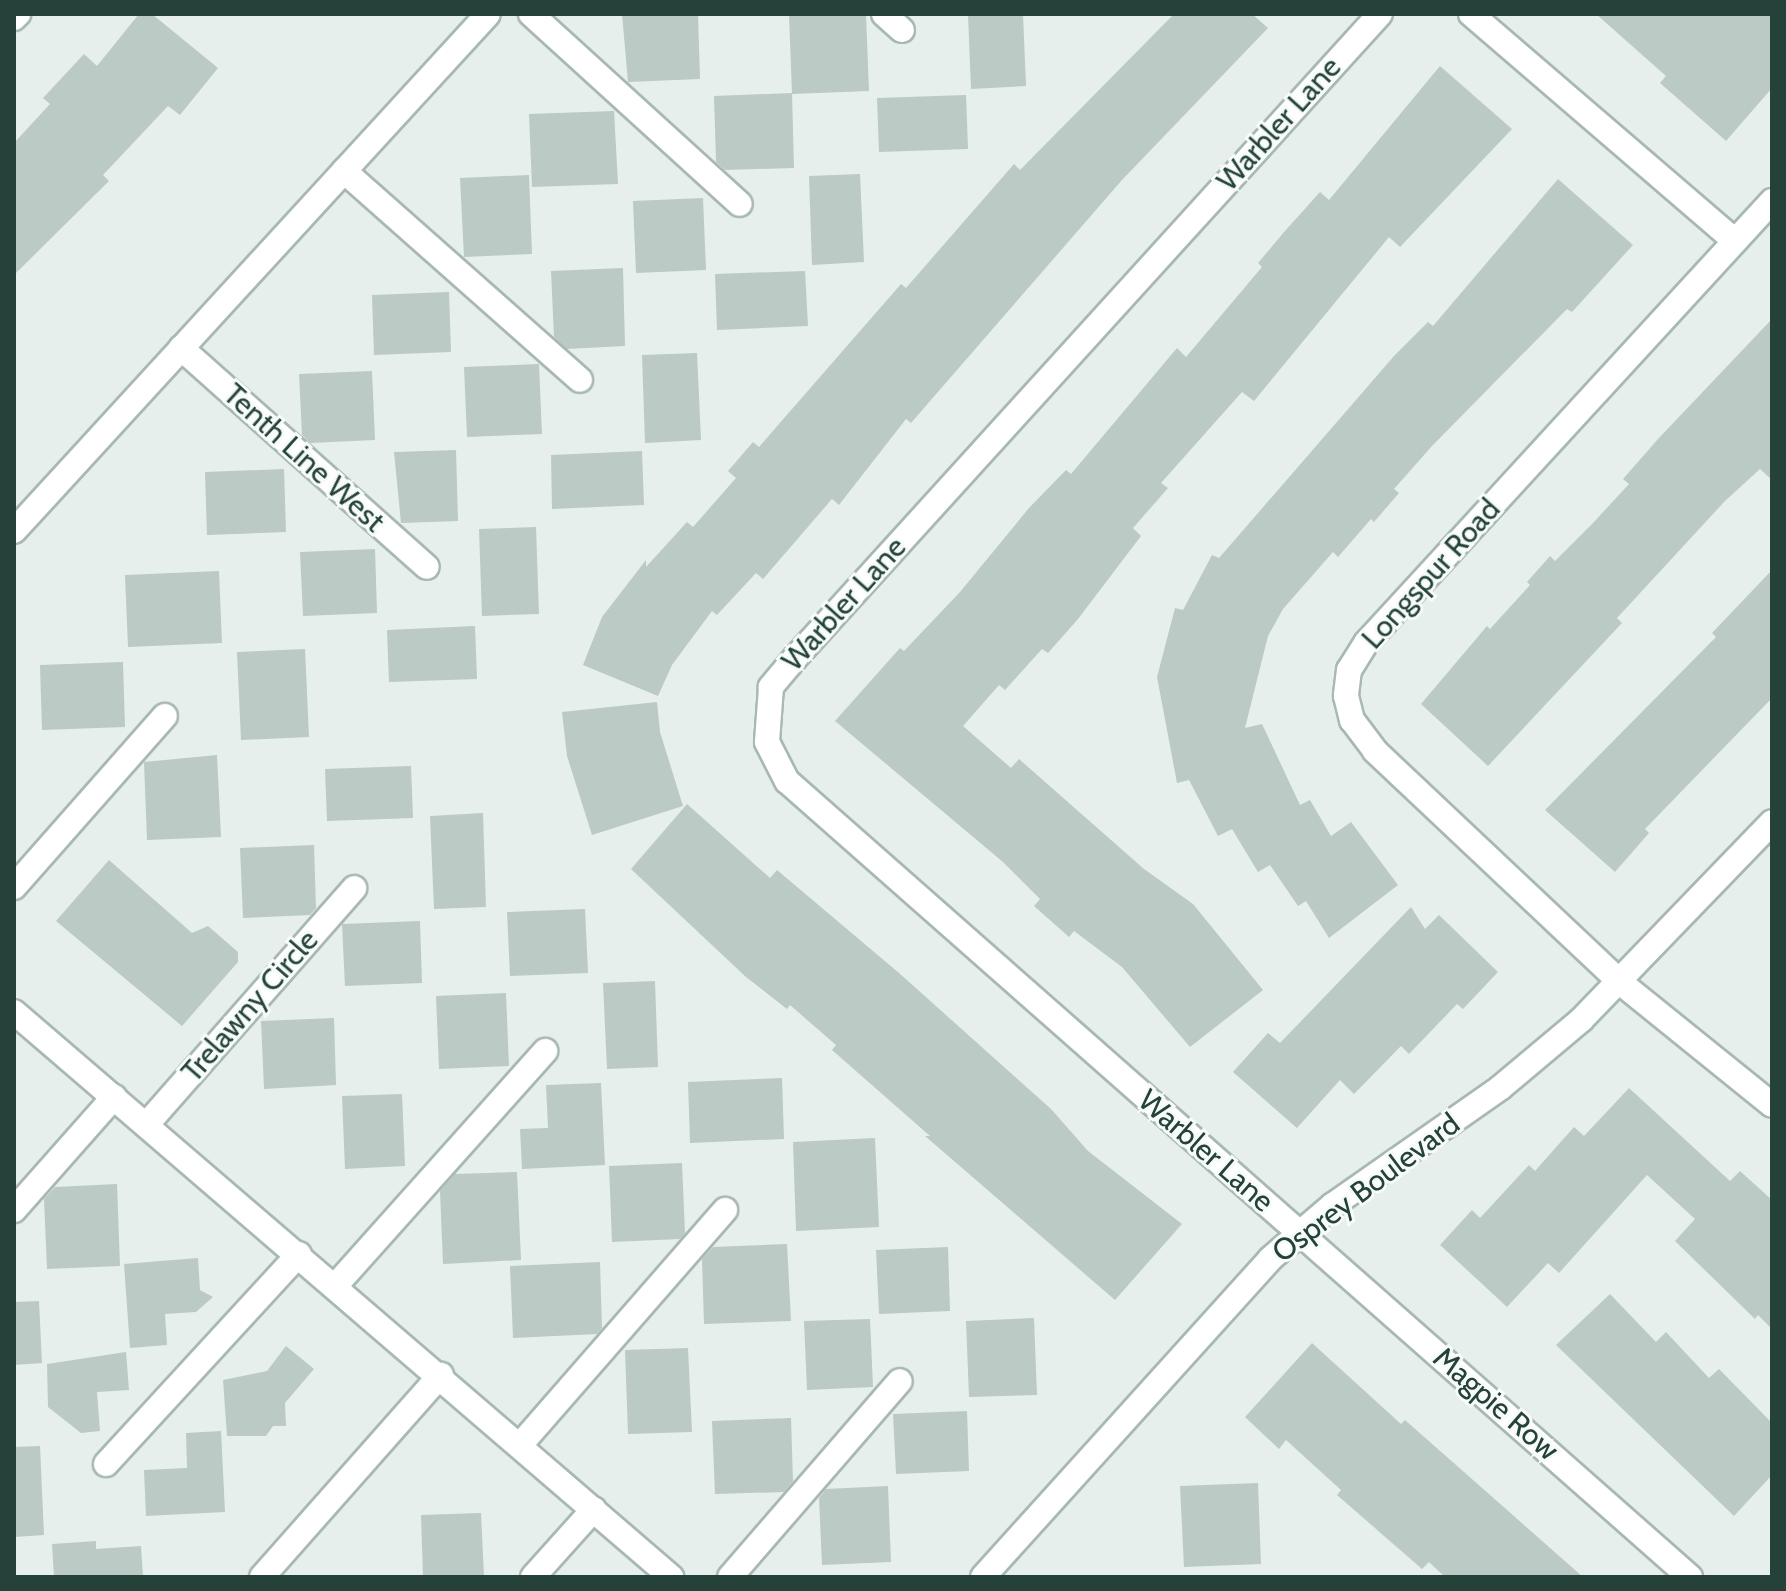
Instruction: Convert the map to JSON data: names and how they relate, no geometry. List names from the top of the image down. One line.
{"streets":{"street":["Warbler Lane","Tenth Line West","Longspur Road","Trelawny Circle","Osprey Boulevard","Magpie Row"]},"crossings":[["Warbler Lane","Osprey Boulevard"],["Warbler Lane","Magpie Row"],["Longspur Road","Osprey Boulevard"],["Osprey Boulevard","Magpie Row"]]}
